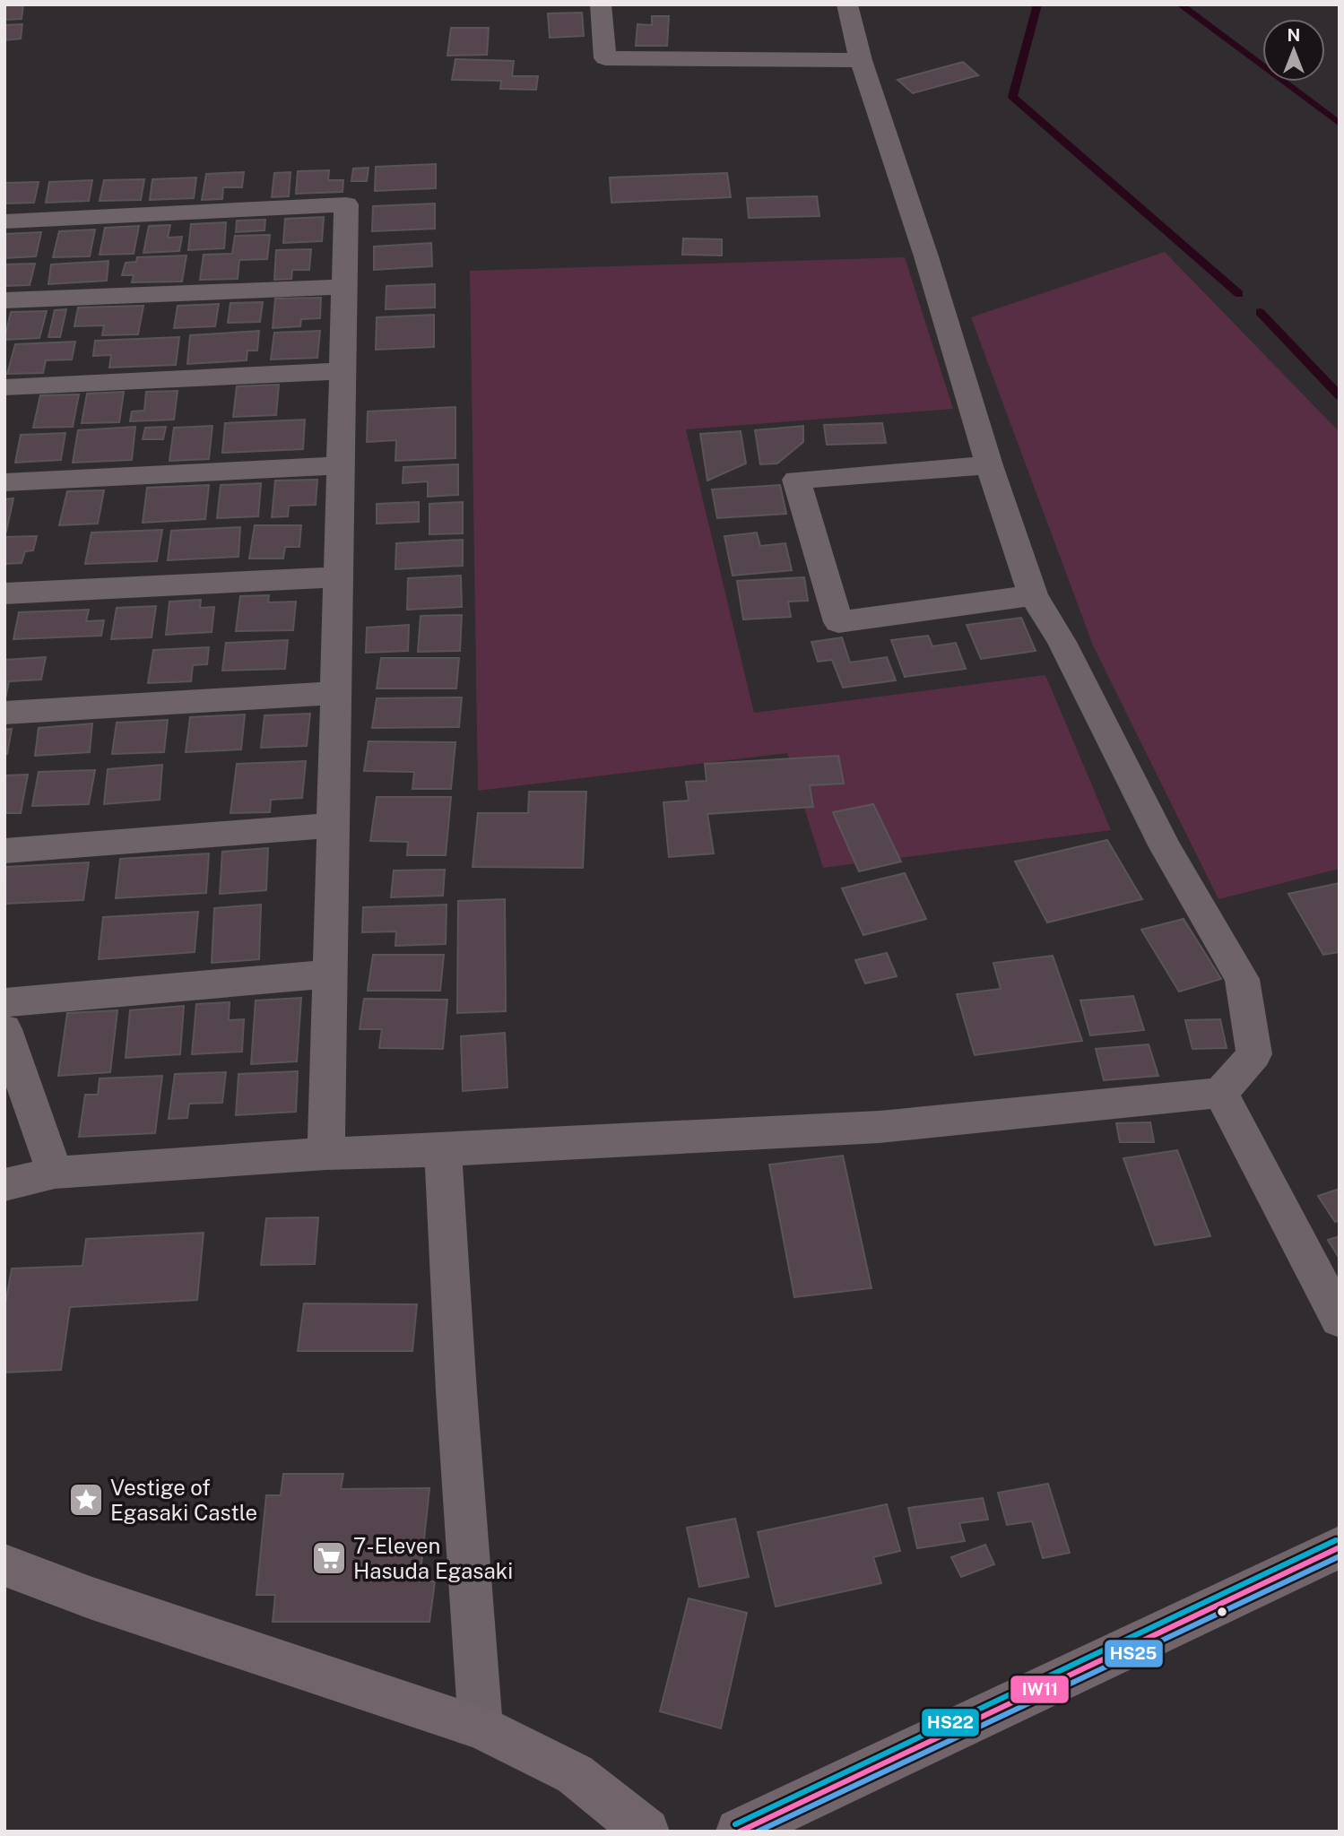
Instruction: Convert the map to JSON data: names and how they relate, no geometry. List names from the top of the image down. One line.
{"places":{"place":["Vestige of Egasaki Castle"],"supermarket":["7-Eleven Hasuda Egasaki"]},"lines":["transit line HS22","transit line IW11","transit line HS25"],"north":"top"}
